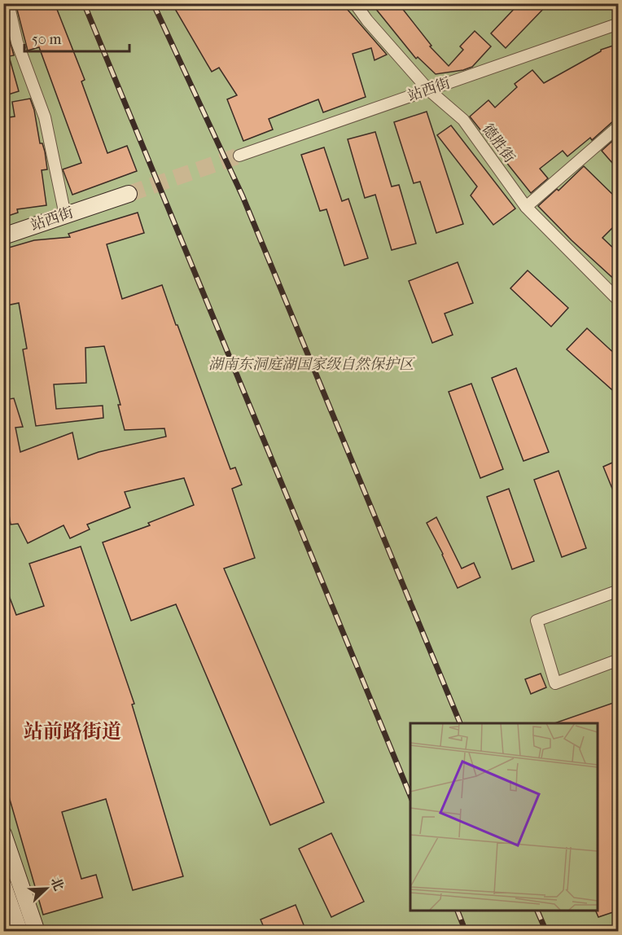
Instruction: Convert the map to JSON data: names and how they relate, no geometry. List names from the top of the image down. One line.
{"streets":{"main road":["站西街"],"street":["德胜街"]},"crossings":[["站西街","德胜街"]],"districts":["站前路街道"],"parks":["湖南东洞庭湖国家级自然保护区"],"scale_bar":"50 m","north":"top right"}
